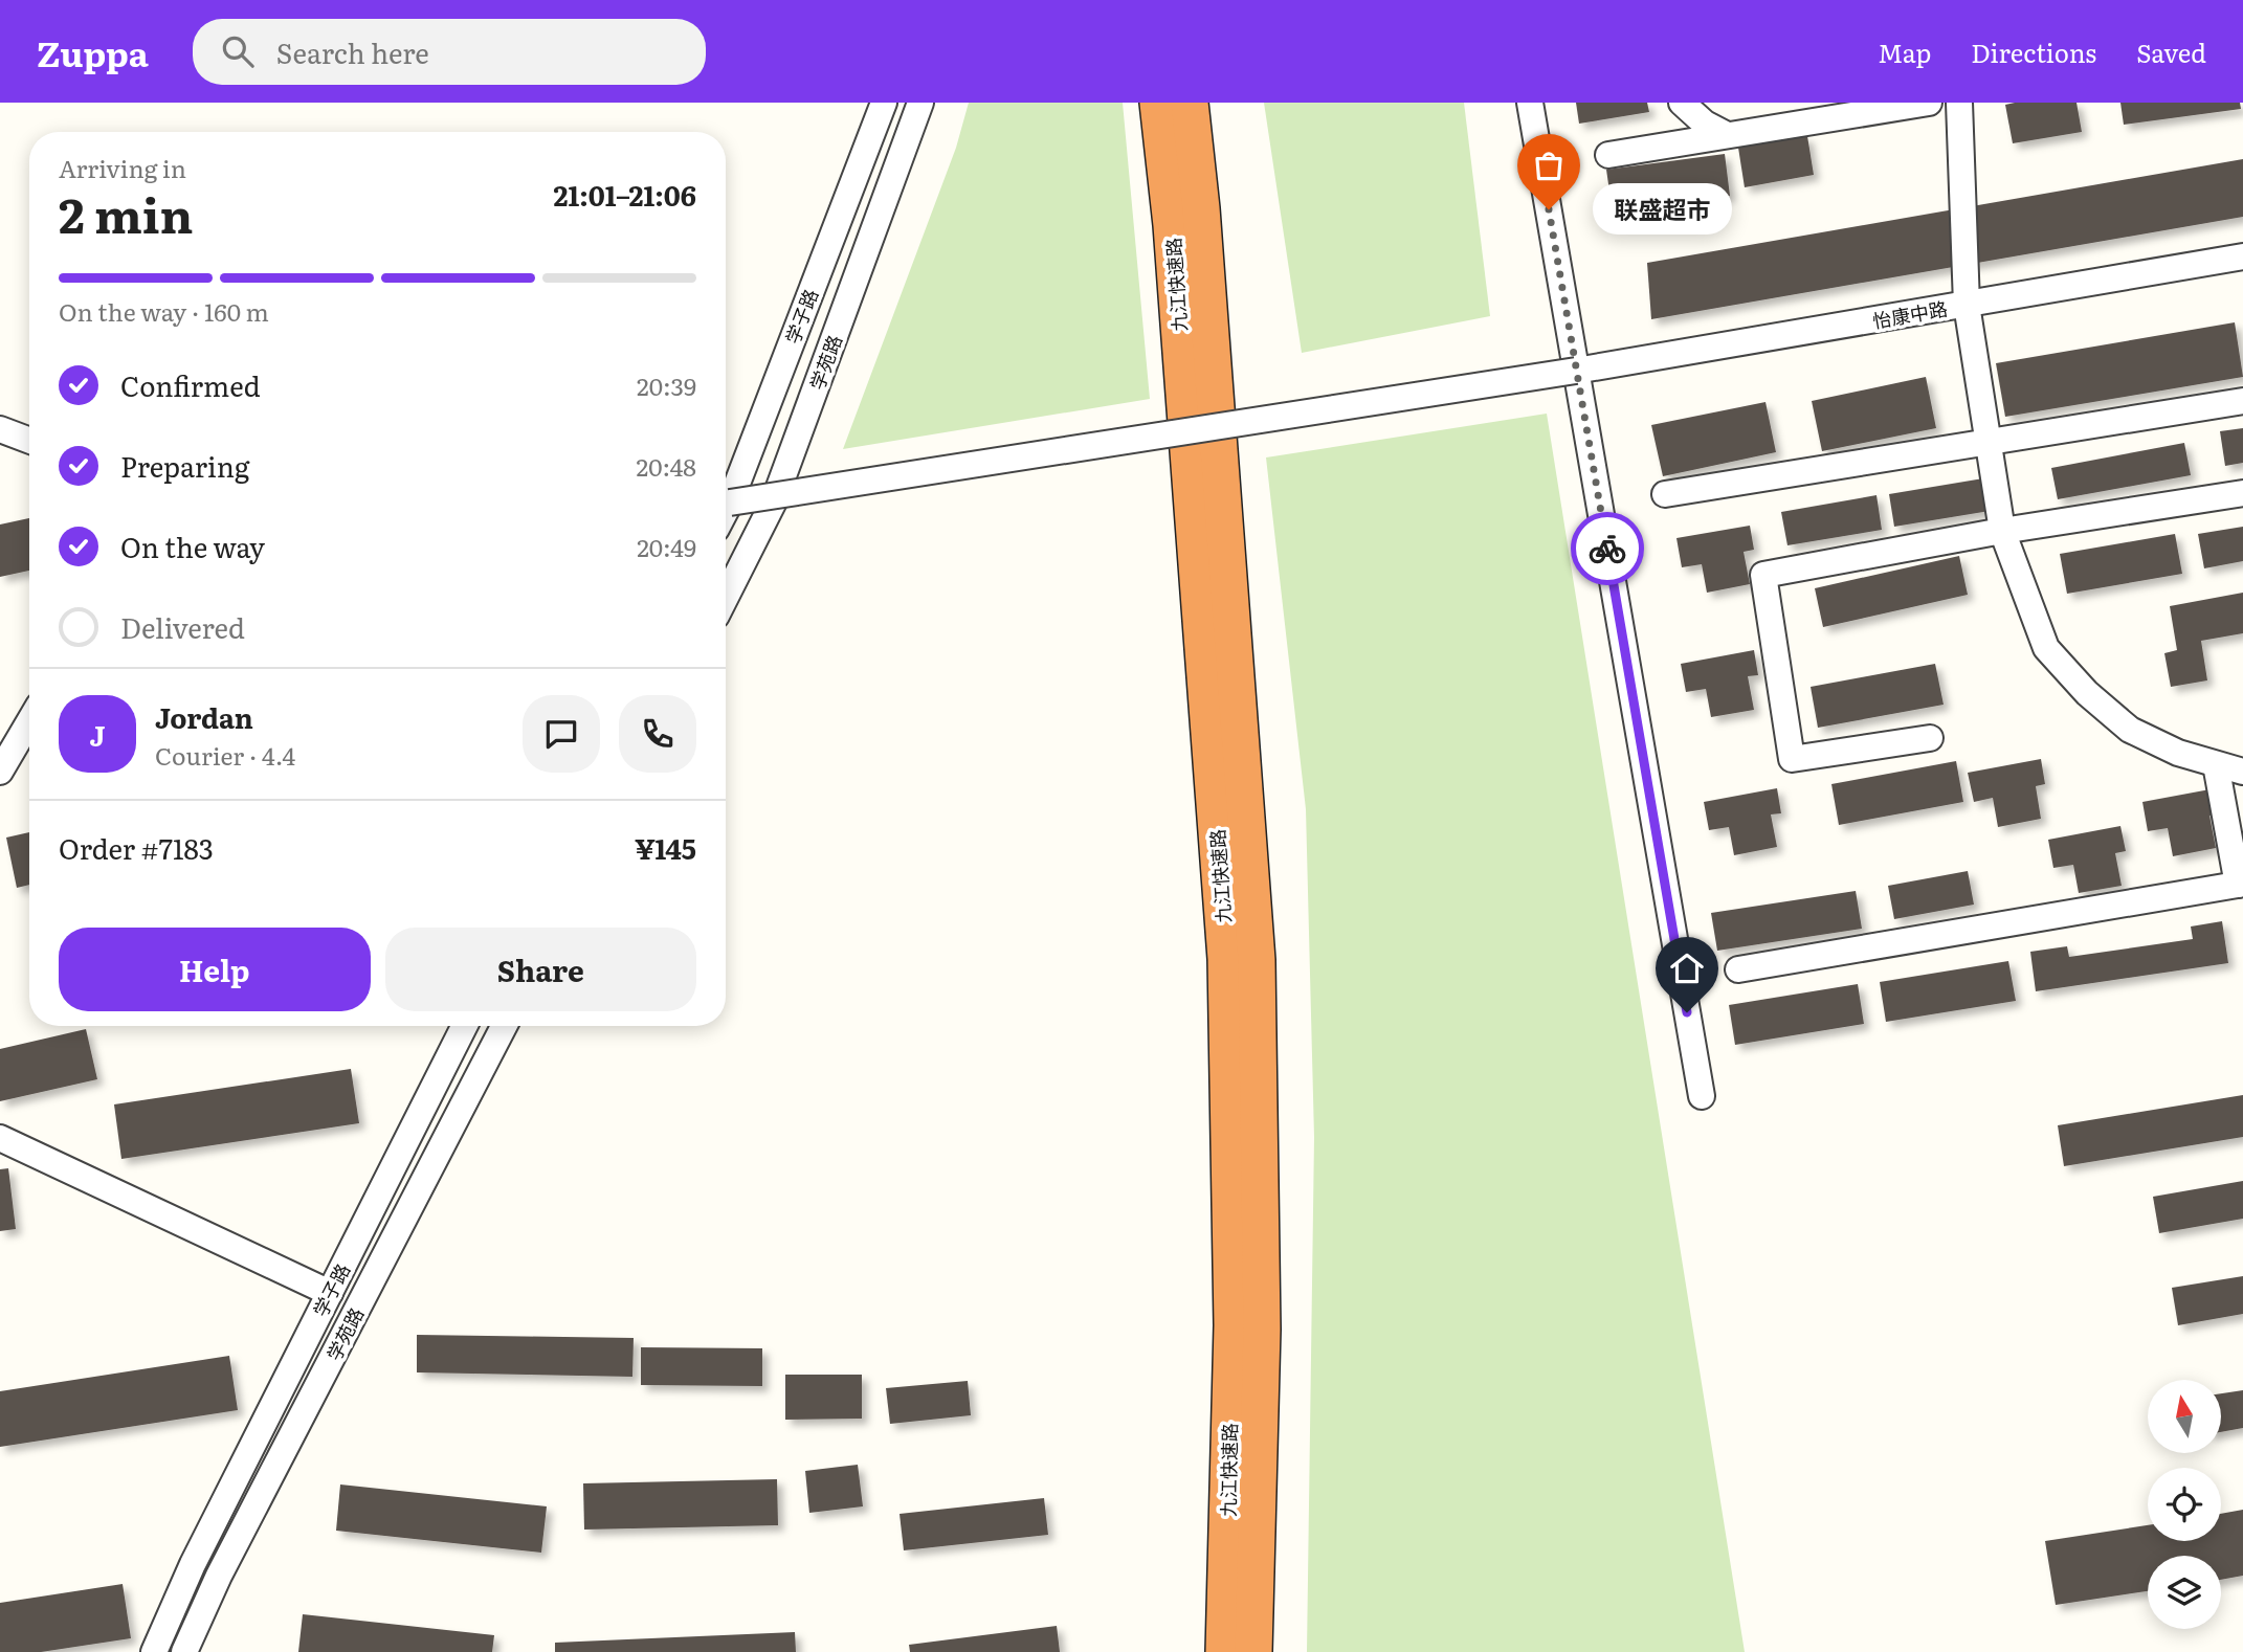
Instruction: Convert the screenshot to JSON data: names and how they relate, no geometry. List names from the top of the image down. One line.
{"streets":{"highway":["九江快速路"],"street":["怡康中路","学子路","学苑路"]},"places":["联盛超市"],"north":"top","page":{"header":"Zuppa","search":"Search here","nav":["Map","Directions","Saved"],"heading":["2 min","Arriving in","21:01–21:06"],"panel":["Jordan","Courier · 4.4","Order #7183","¥145"],"bubble":"联盛超市","bar":"On the way · 160 m","list":[["Confirmed","20:39"],["Preparing","20:48"],["On the way","20:49"],"Delivered"],"round":"J","buttons":["Help","Share"]}}
